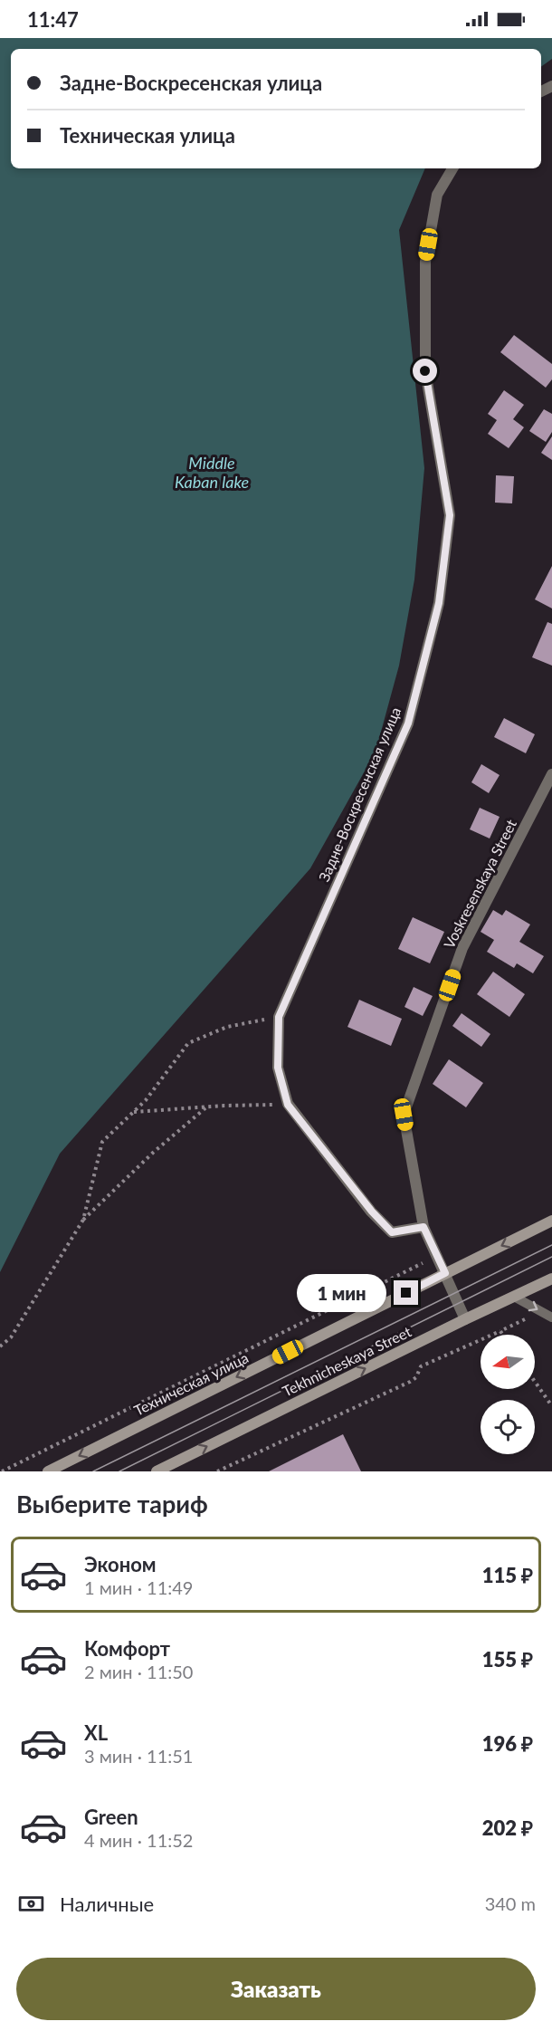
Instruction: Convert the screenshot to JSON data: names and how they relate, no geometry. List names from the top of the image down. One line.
{"streets":{"main road":["Tekhnicheskaya Street","Техническая улица"],"street":["Задне-Воскресенская улица","Voskresenskaya Street"]},"crossings":[["Задне-Воскресенская улица","Voskresenskaya Street"],["Voskresenskaya Street","Tekhnicheskaya Street"],["Voskresenskaya Street","Техническая улица"]],"one_way":["Tekhnicheskaya Street","Техническая улица"],"water":["Middle Kaban lake"],"north":"left","page":{"status":"11:47","banner":["Задне-Воскресенская улица","Техническая улица"],"bubble":"1 мин","heading":"Выберите тариф","list":[{"name":"Эконом","note":"1 мин · 11:49","value":"115 ₽"},{"name":"Комфорт","note":"2 мин · 11:50","value":"155 ₽"},{"name":"XL","note":"3 мин · 11:51","value":"196 ₽"},{"name":"Green","note":"4 мин · 11:52","value":"202 ₽"}],"pay":["Наличные","340 m"],"buttons":"Заказать"}}
